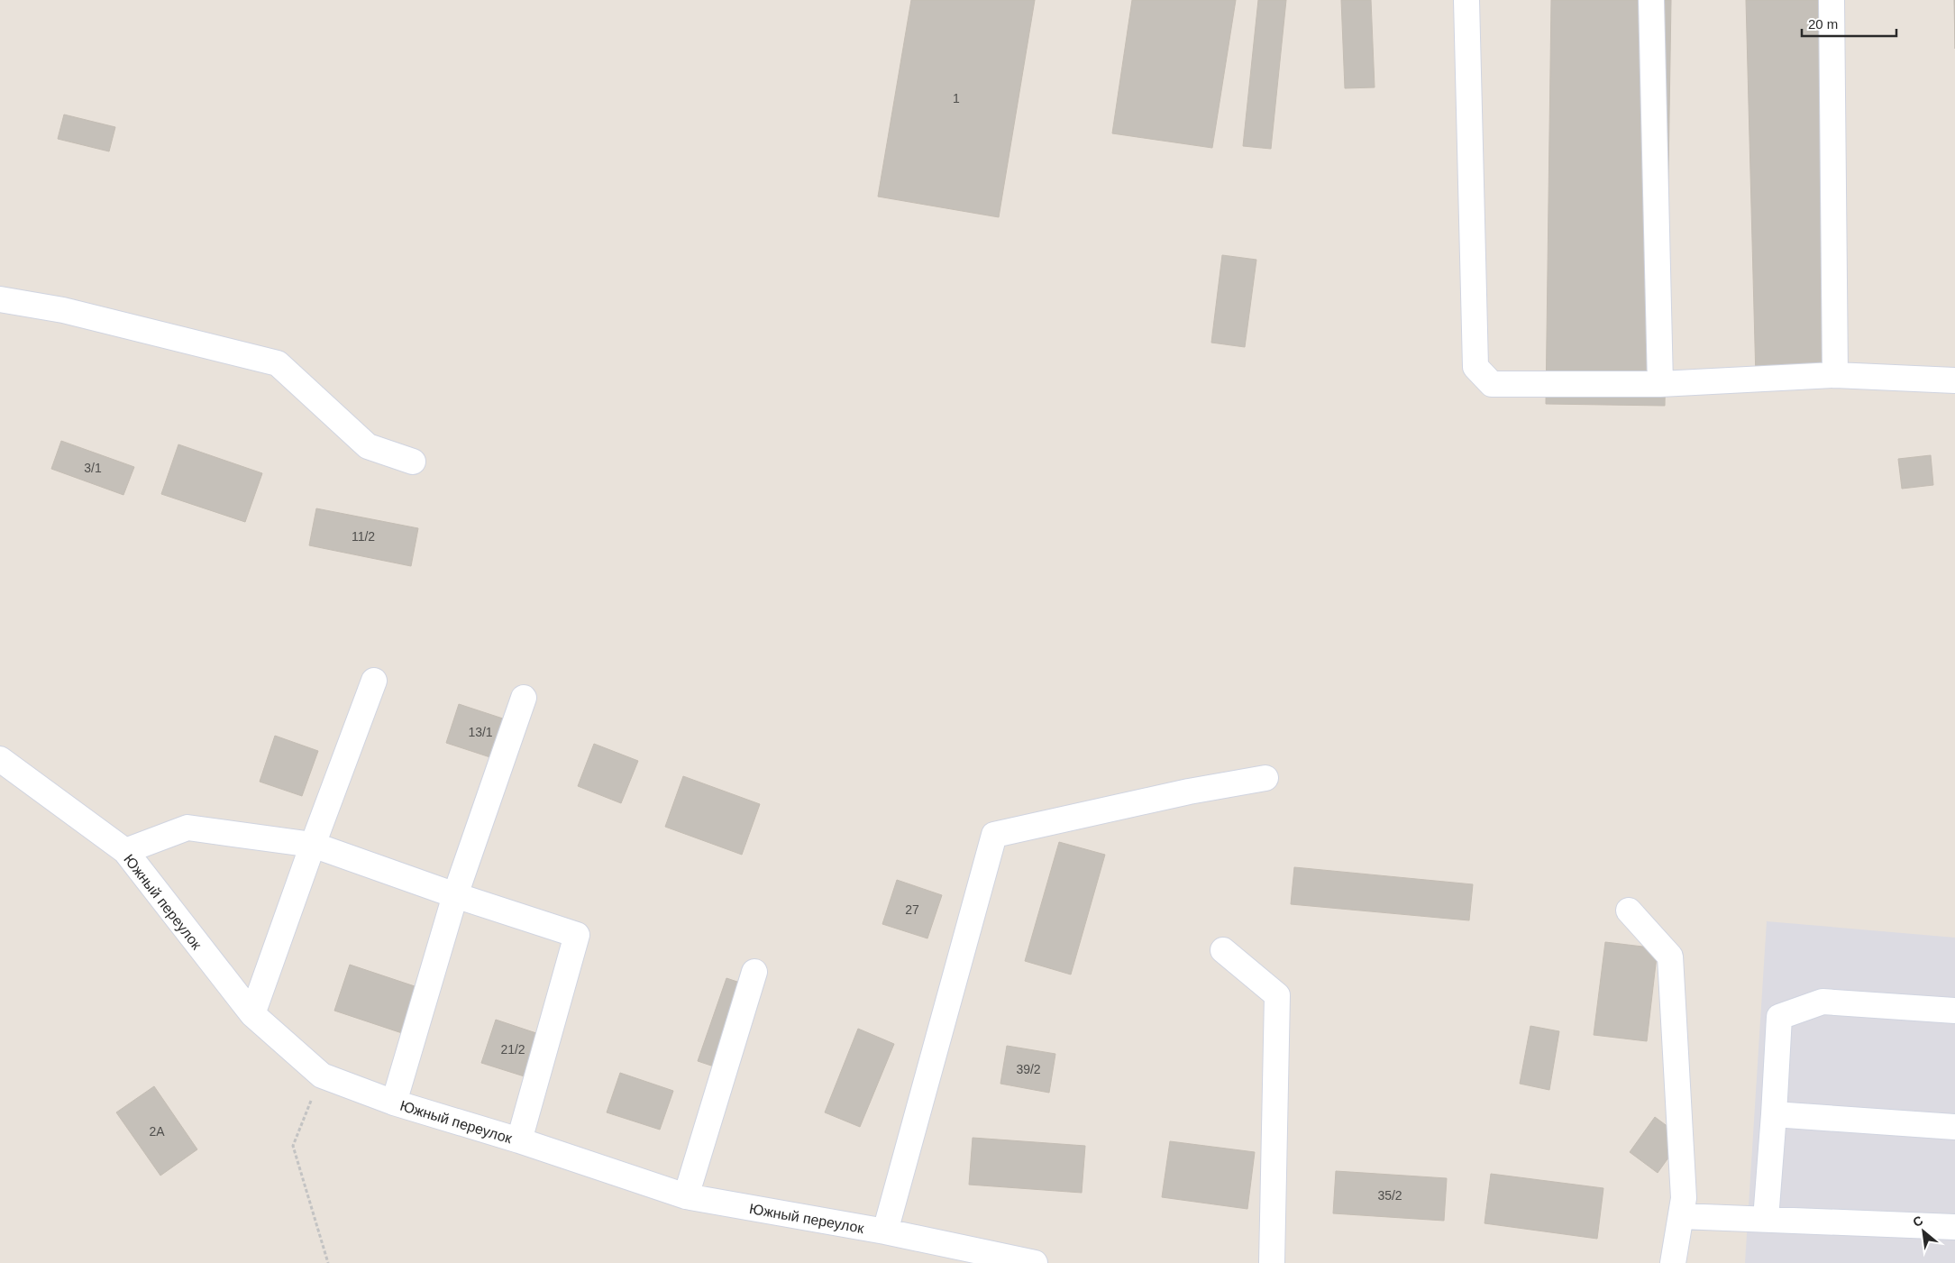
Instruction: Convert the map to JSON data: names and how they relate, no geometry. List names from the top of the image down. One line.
{"streets":{"street":["Южный переулок"]},"house_numbers":["1","3/1","11/2","13/1","27","21/2","39/2","2А","35/2"],"scale_bar":"20 m","north":"top left"}
